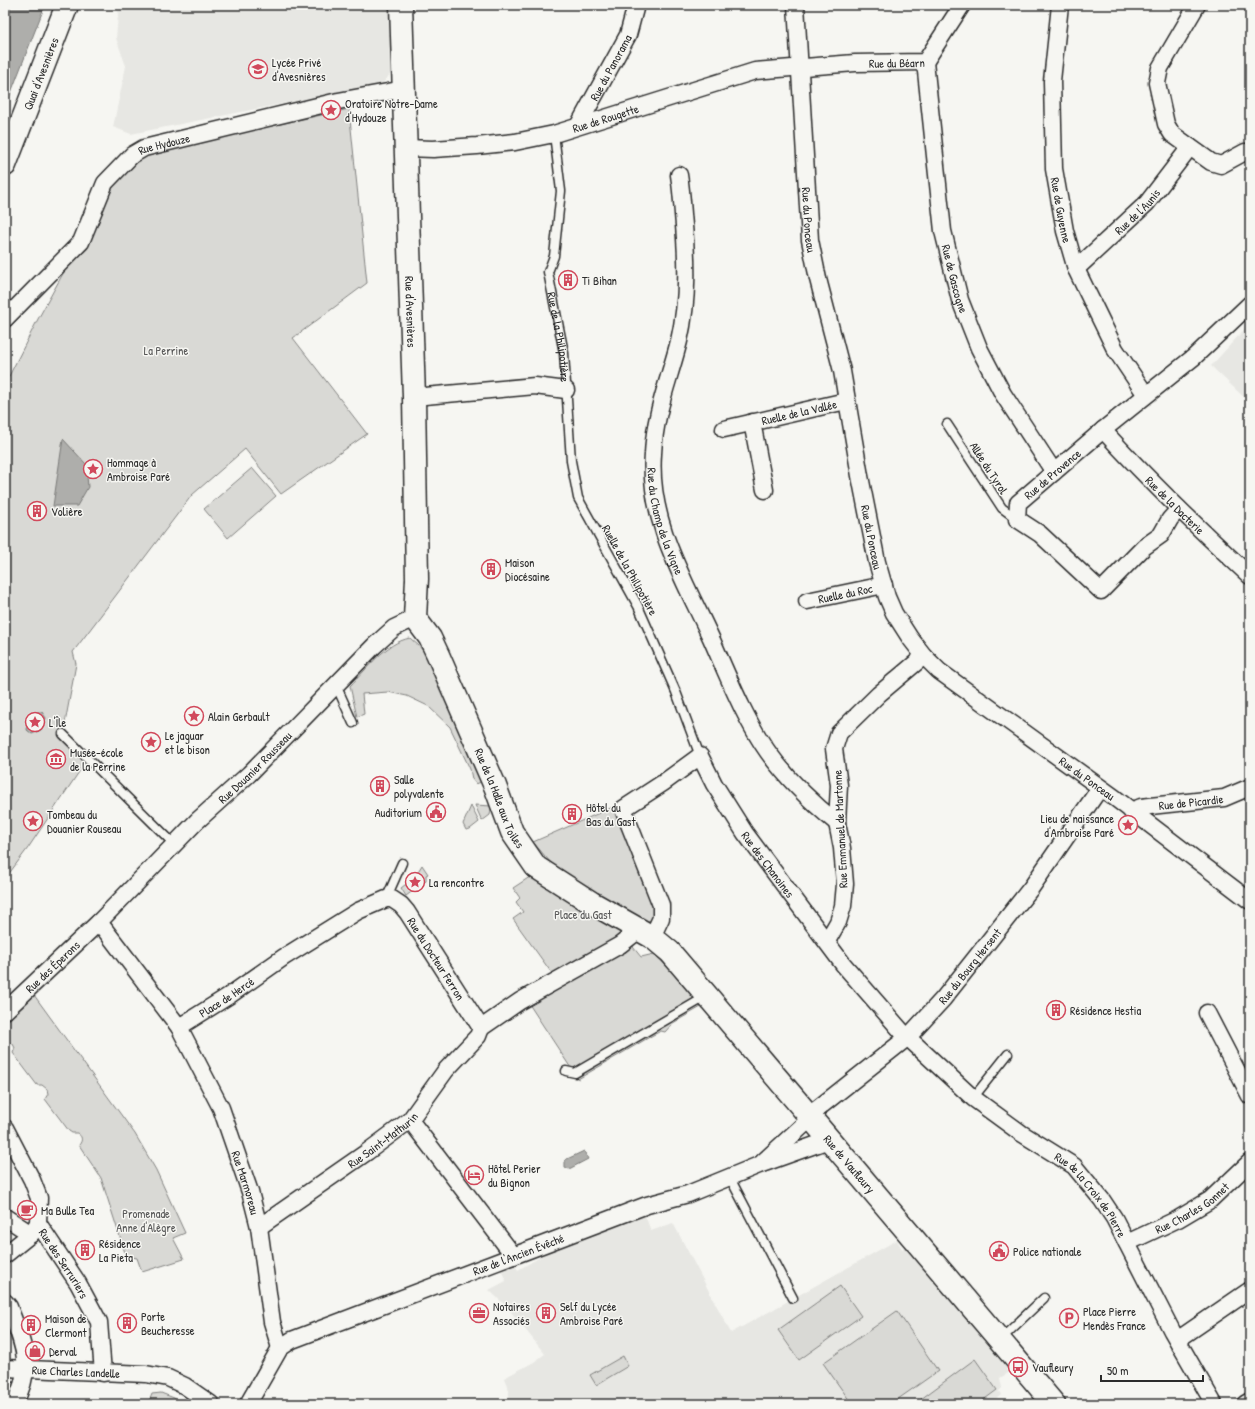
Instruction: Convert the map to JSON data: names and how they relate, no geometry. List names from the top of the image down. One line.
{"streets":{"street":["Rue du Béarn","Rue du Panorama","Quai d'Avesnières","Rue de Rougette","Rue Hydouze","Rue de Guyenne","Rue de l'Aunis","Rue du Ponceau","Rue de Gascogne","Rue d'Avesnières","Rue de la Philipotière","Ruelle de la Vallée","Rue de Provence","Rue de la Dacterie","Rue du Champ de la Vigne","Ruelle du Roc","Rue Douanier Rousseau","Rue de la Halle aux Toiles","Rue de Picardie","Rue Emmanuel de Martonne","Rue des Chanoines","Rue du Docteur Ferron","Rue des Éperons","Rue du Bourg Hersent","Place de Hercé","Rue Saint-Mathurin","Rue de Vaufleury","Rue Marmoreau","Rue de la Croix de Pierre","Rue Charles Gonnet","Rue de l'Ancien Évêché","Rue des Serruriers","Rue Charles Landelle"],"lane":["Allée du Tyrol","Ruelle de la Philipotière"]},"crossings":[["Rue du Béarn","Rue de Rougette"],["Rue du Béarn","Rue du Ponceau"],["Rue du Béarn","Rue de Gascogne"],["Rue du Panorama","Rue de Rougette"],["Rue de Rougette","Rue du Ponceau"],["Rue de Rougette","Rue d'Avesnières"],["Rue de Rougette","Rue de la Philipotière"],["Rue Hydouze","Rue d'Avesnières"],["Rue de Guyenne","Rue de l'Aunis"],["Rue de Guyenne","Rue de Provence"],["Rue du Ponceau","Ruelle de la Vallée"],["Rue du Ponceau","Ruelle du Roc"],["Rue du Ponceau","Rue de Picardie"],["Rue du Ponceau","Rue Emmanuel de Martonne"],["Rue du Ponceau","Rue du Bourg Hersent"],["Rue de Gascogne","Rue de Provence"],["Rue d'Avesnières","Rue de la Philipotière"],["Rue d'Avesnières","Rue Douanier Rousseau"],["Rue d'Avesnières","Rue de la Halle aux Toiles"],["Rue de la Philipotière","Ruelle de la Philipotière"],["Allée du Tyrol","Rue de Provence"],["Rue de Provence","Rue de la Dacterie"],["Rue du Champ de la Vigne","Rue Emmanuel de Martonne"],["Ruelle de la Philipotière","Rue des Chanoines"],["Rue Douanier Rousseau","Rue de la Halle aux Toiles"],["Rue Douanier Rousseau","Rue des Éperons"],["Rue de la Halle aux Toiles","Rue de Vaufleury"],["Rue Emmanuel de Martonne","Rue des Chanoines"],["Rue des Chanoines","Rue du Bourg Hersent"],["Rue des Chanoines","Rue de la Croix de Pierre"],["Rue du Docteur Ferron","Place de Hercé"],["Rue du Docteur Ferron","Rue Saint-Mathurin"],["Rue du Bourg Hersent","Rue de Vaufleury"],["Rue du Bourg Hersent","Rue de la Croix de Pierre"],["Rue du Bourg Hersent","Rue de l'Ancien Évêché"],["Place de Hercé","Rue Marmoreau"],["Rue Saint-Mathurin","Rue Marmoreau"],["Rue de Vaufleury","Rue de l'Ancien Évêché"],["Rue Marmoreau","Rue de l'Ancien Évêché"],["Rue de la Croix de Pierre","Rue Charles Gonnet"],["Rue des Serruriers","Rue Charles Landelle"]],"parks":["La Perrine","Place du Gast","Promenade Anne d'Alègre"],"places":{"school or university":["Lycée Privé d'Avesnières"],"place":["Oratoire Notre-Dame d'Hydouze","Hommage à Ambroise Paré","Alain Gerbault","L'Île","Le jaguar et le bison","Tombeau du Douanier Rouseau","Lieu de naissance d'Ambroise Paré","La rencontre"],"building":["Ti Bihan","Volière","Maison Diocésaine","Salle polyvalente","Hôtel du Bas du Gast","Résidence Hestia","Résidence La Pieta","Self du Lycée Ambroise Paré","Porte Beucheresse","Maison de Clermont"],"museum":["Musée-école de la Perrine"],"public building":["Auditorium","Police nationale"],"hotel":["Hôtel Perier du Bignon"],"cafe":["Ma Bulle Tea"],"office":["Notaires Associés"],"parking":["Place Pierre Mendès France"],"shop":["Derval"],"bus stop":["Vaufleury"]},"scale_bar":"50 m"}
